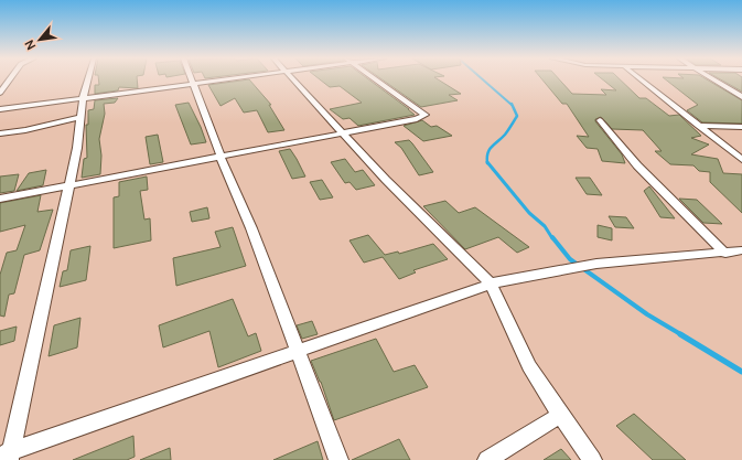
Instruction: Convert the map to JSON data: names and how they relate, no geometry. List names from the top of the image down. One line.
{"north":"bottom left"}
